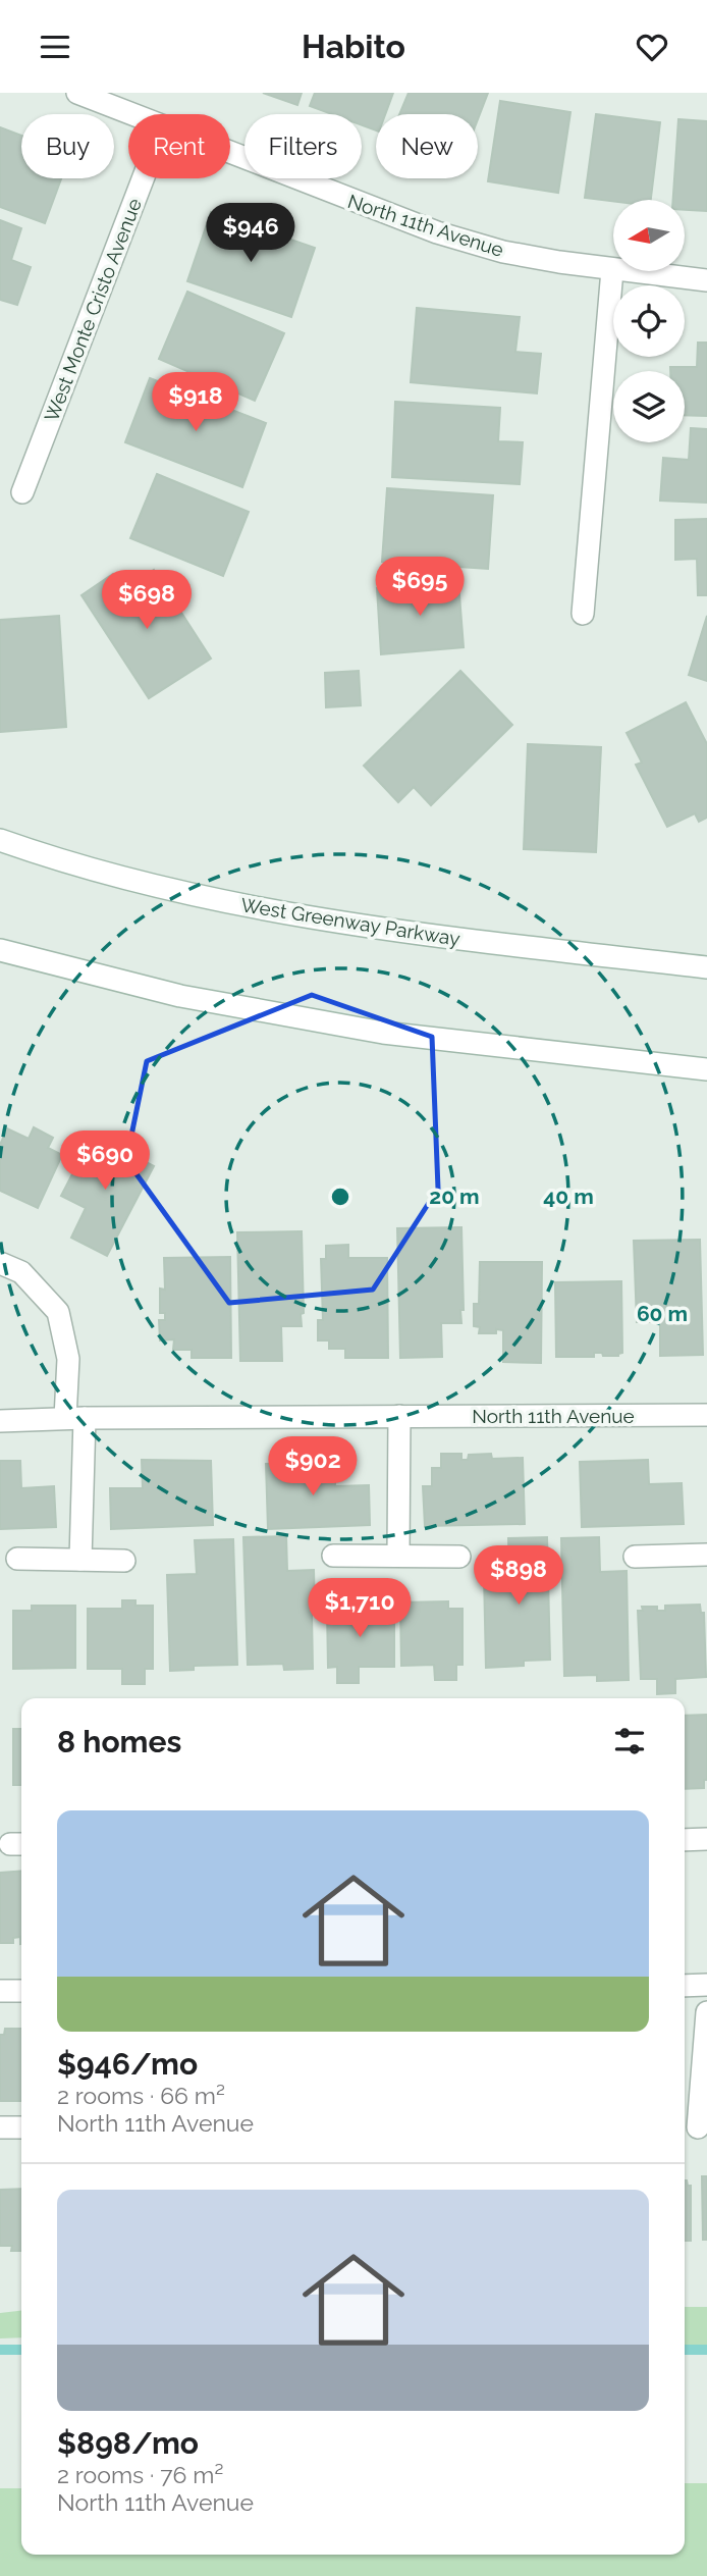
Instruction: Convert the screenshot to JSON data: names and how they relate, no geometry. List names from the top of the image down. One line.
{"streets":{"street":["North 11th Avenue","West Monte Cristo Avenue","West Greenway Parkway"]},"north":"left","page":{"header":"Habito","chip":["Buy","Rent","Filters","New"],"price":["$946","$918","$695","$698","$690","$902","$898","$1,710"],"heading":"8 homes","list":[{"name":"$946/mo","note":"2 rooms · 66 m² · North 11th Avenue"},{"name":"$898/mo","note":"2 rooms · 76 m² · North 11th Avenue"}]},"rings":["20 m","40 m","60 m"]}
